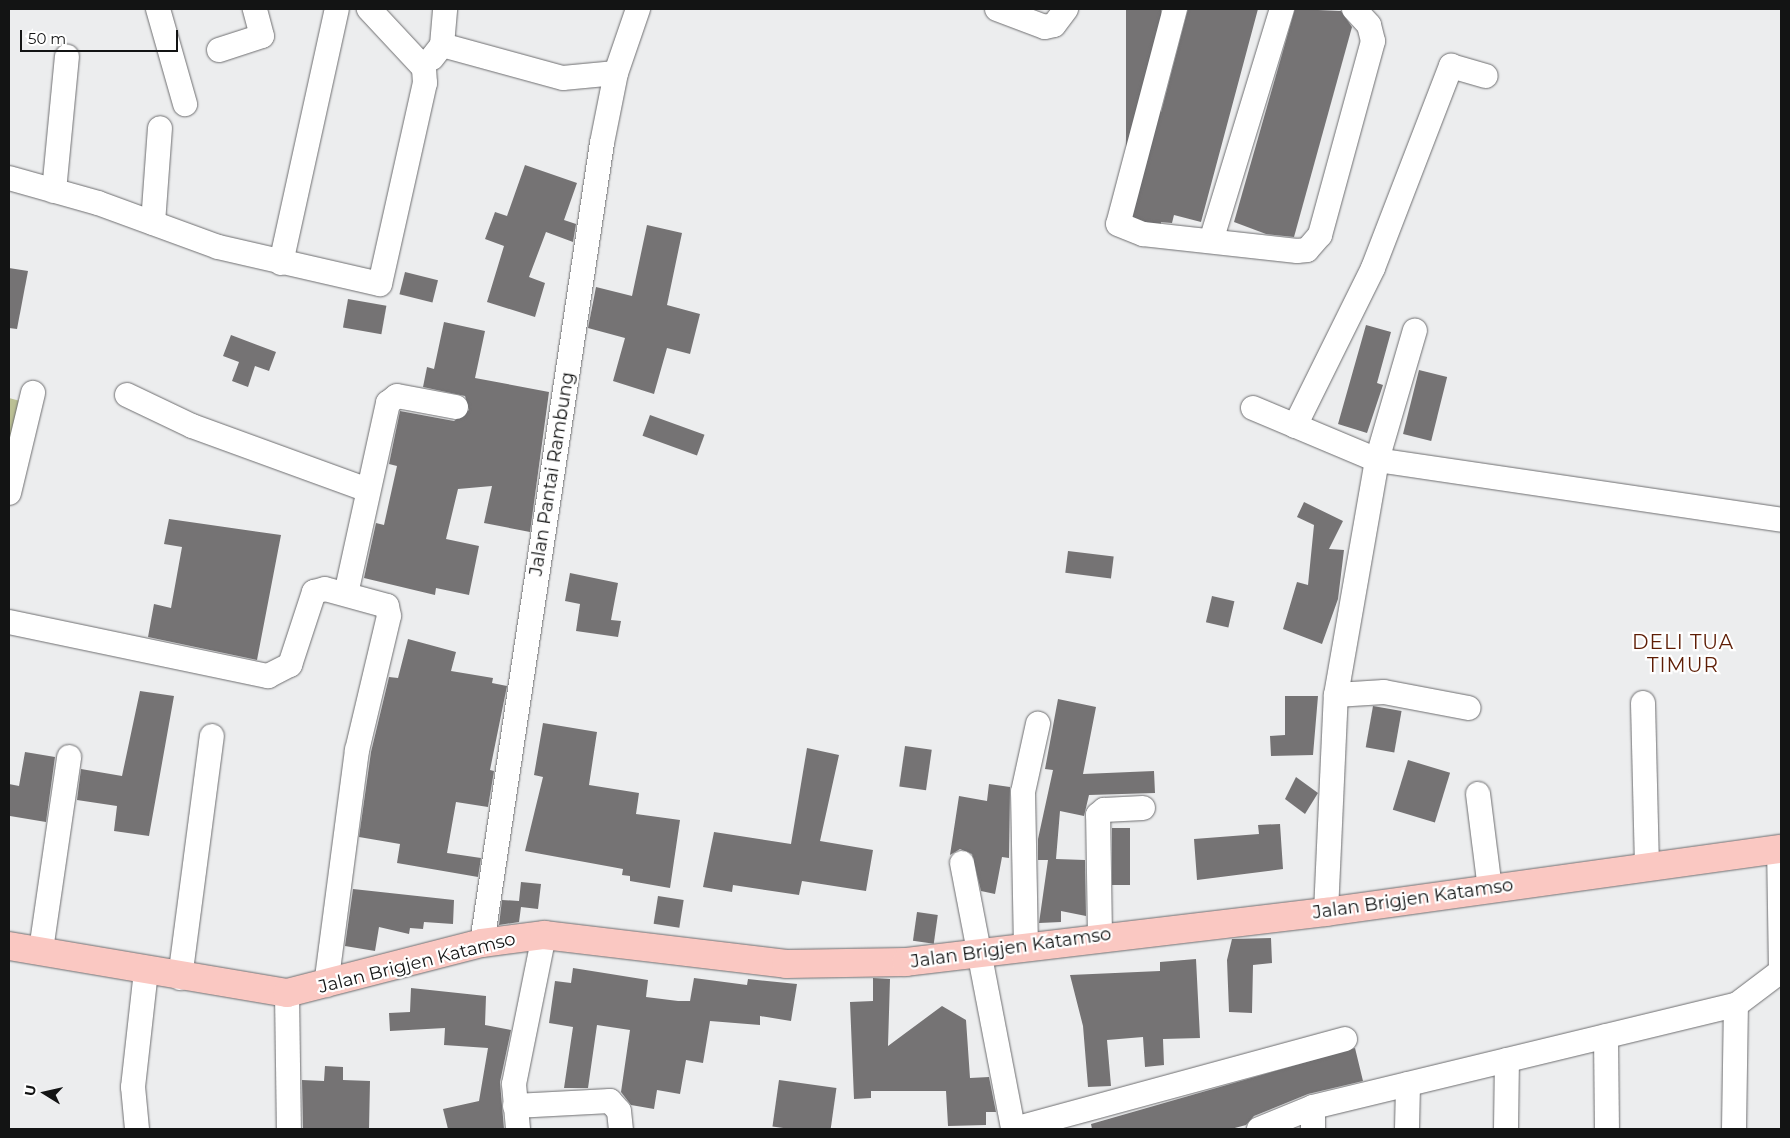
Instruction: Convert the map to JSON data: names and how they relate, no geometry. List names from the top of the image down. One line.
{"streets":{"main road":["Jalan Brigjen Katamso"],"street":["Jalan Pantai Rambung"]},"crossings":[["Jalan Pantai Rambung","Jalan Brigjen Katamso"]],"districts":["DELI TUA TIMUR"],"scale_bar":"50 m","north":"left"}
